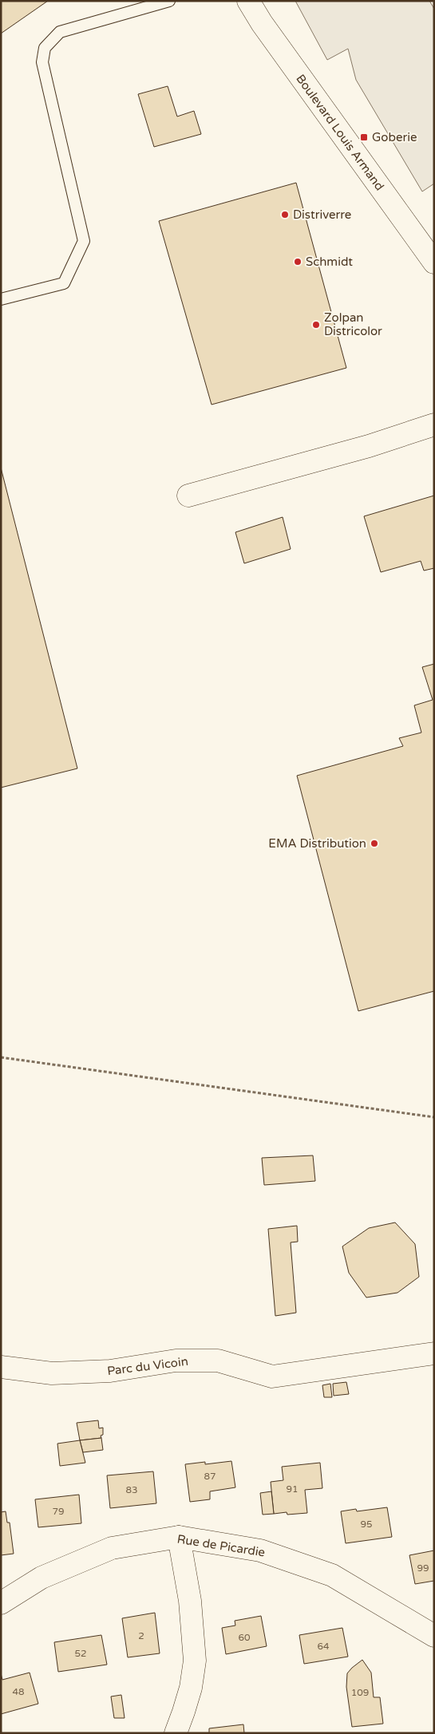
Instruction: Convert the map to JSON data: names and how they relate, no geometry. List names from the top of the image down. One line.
{"streets":{"street":["Boulevard Louis Armand","Parc du Vicoin","Rue de Picardie"]},"places":{"transit":["Goberie"],"other":["Distriverre","Schmidt","Zolpan Districolor","EMA Distribution"]},"house_numbers":["87","91","83","79","95","99","2","60","64","52","48","109"]}
